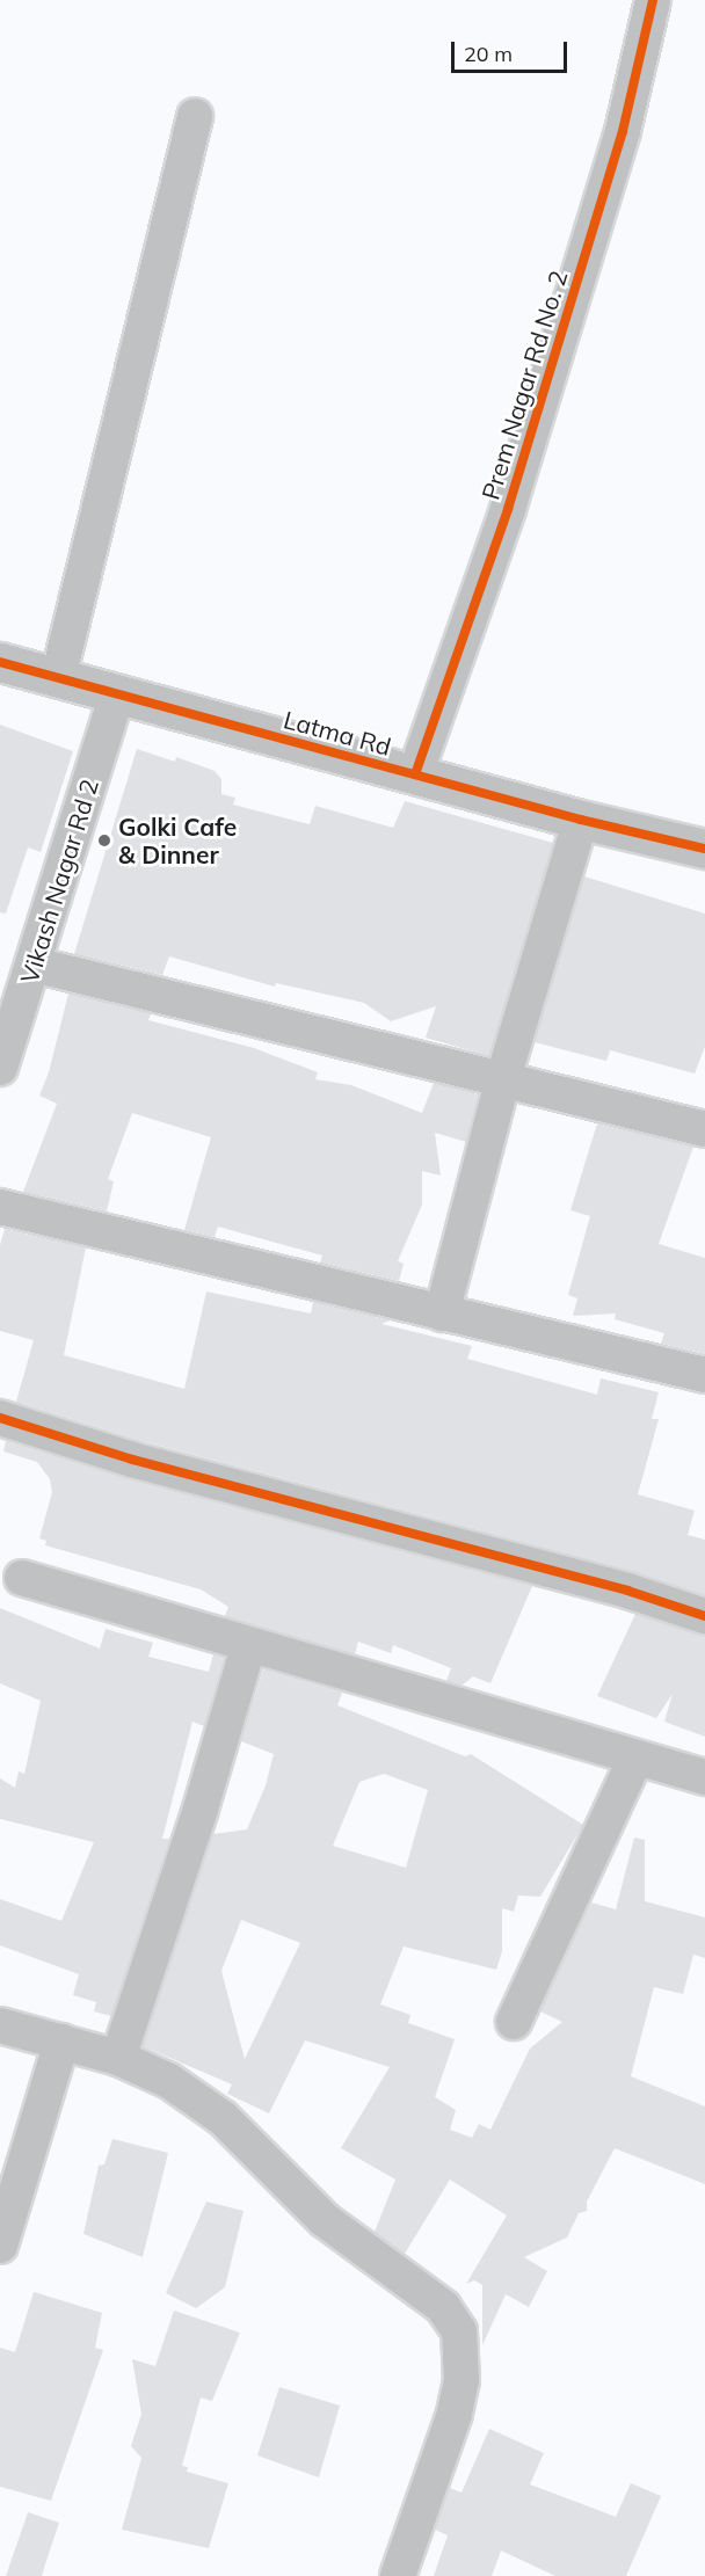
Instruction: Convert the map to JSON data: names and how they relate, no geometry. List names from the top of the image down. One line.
{"streets":{"street":["Prem Nagar Rd No. 2","Latma Rd","Vikash Nagar Rd 2"]},"crossings":[["Prem Nagar Rd No. 2","Latma Rd"],["Latma Rd","Vikash Nagar Rd 2"]],"places":["Golki Cafe & Dinner"],"scale_bar":"20 m"}
